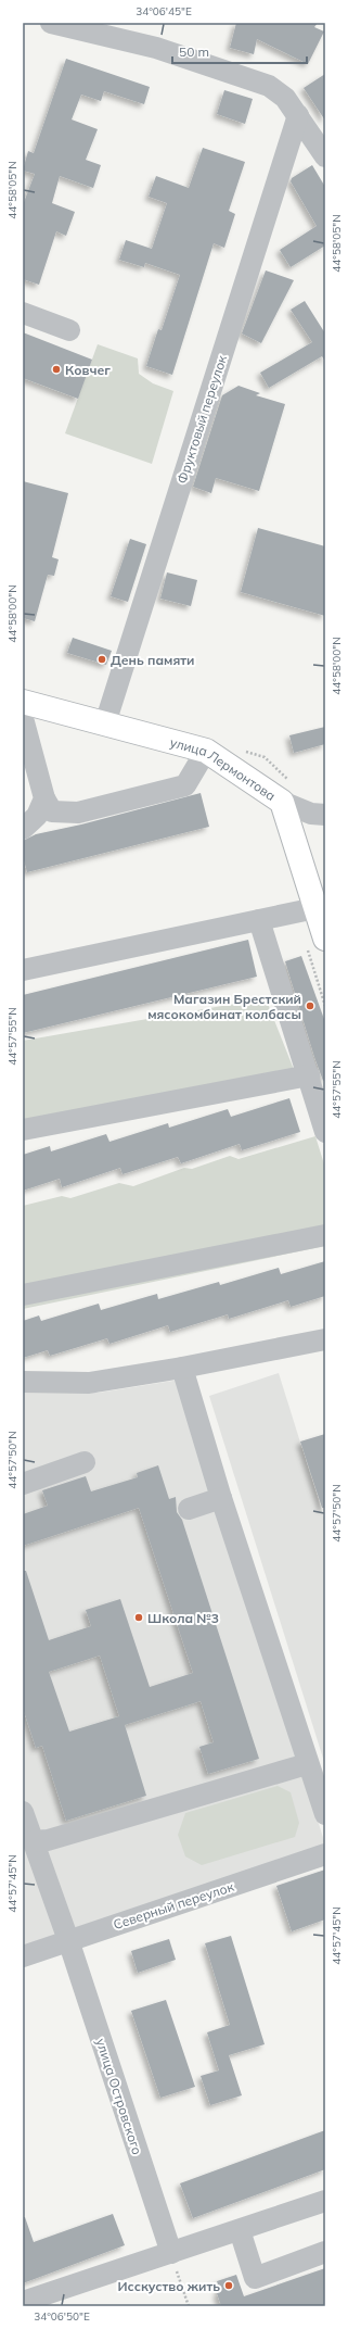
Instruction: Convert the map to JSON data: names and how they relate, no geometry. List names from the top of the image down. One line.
{"streets":{"main road":["улица Лермонтова"],"street":["Фруктовый переулок","Северный переулок","улица Островского"]},"crossings":[["Фруктовый переулок","улица Лермонтова"],["Северный переулок","улица Островского"]],"places":["Ковчег","День памяти","Магазин Брестский мясокомбинат колбасы","Школа №3","Исскуство жить"],"scale_bar":"50 m","coordinates":["34°06'45\"E","44°58'05\"N","44°58'00\"N","44°57'55\"N","44°57'50\"N","44°57'45\"N","34°06'50\"E"]}
